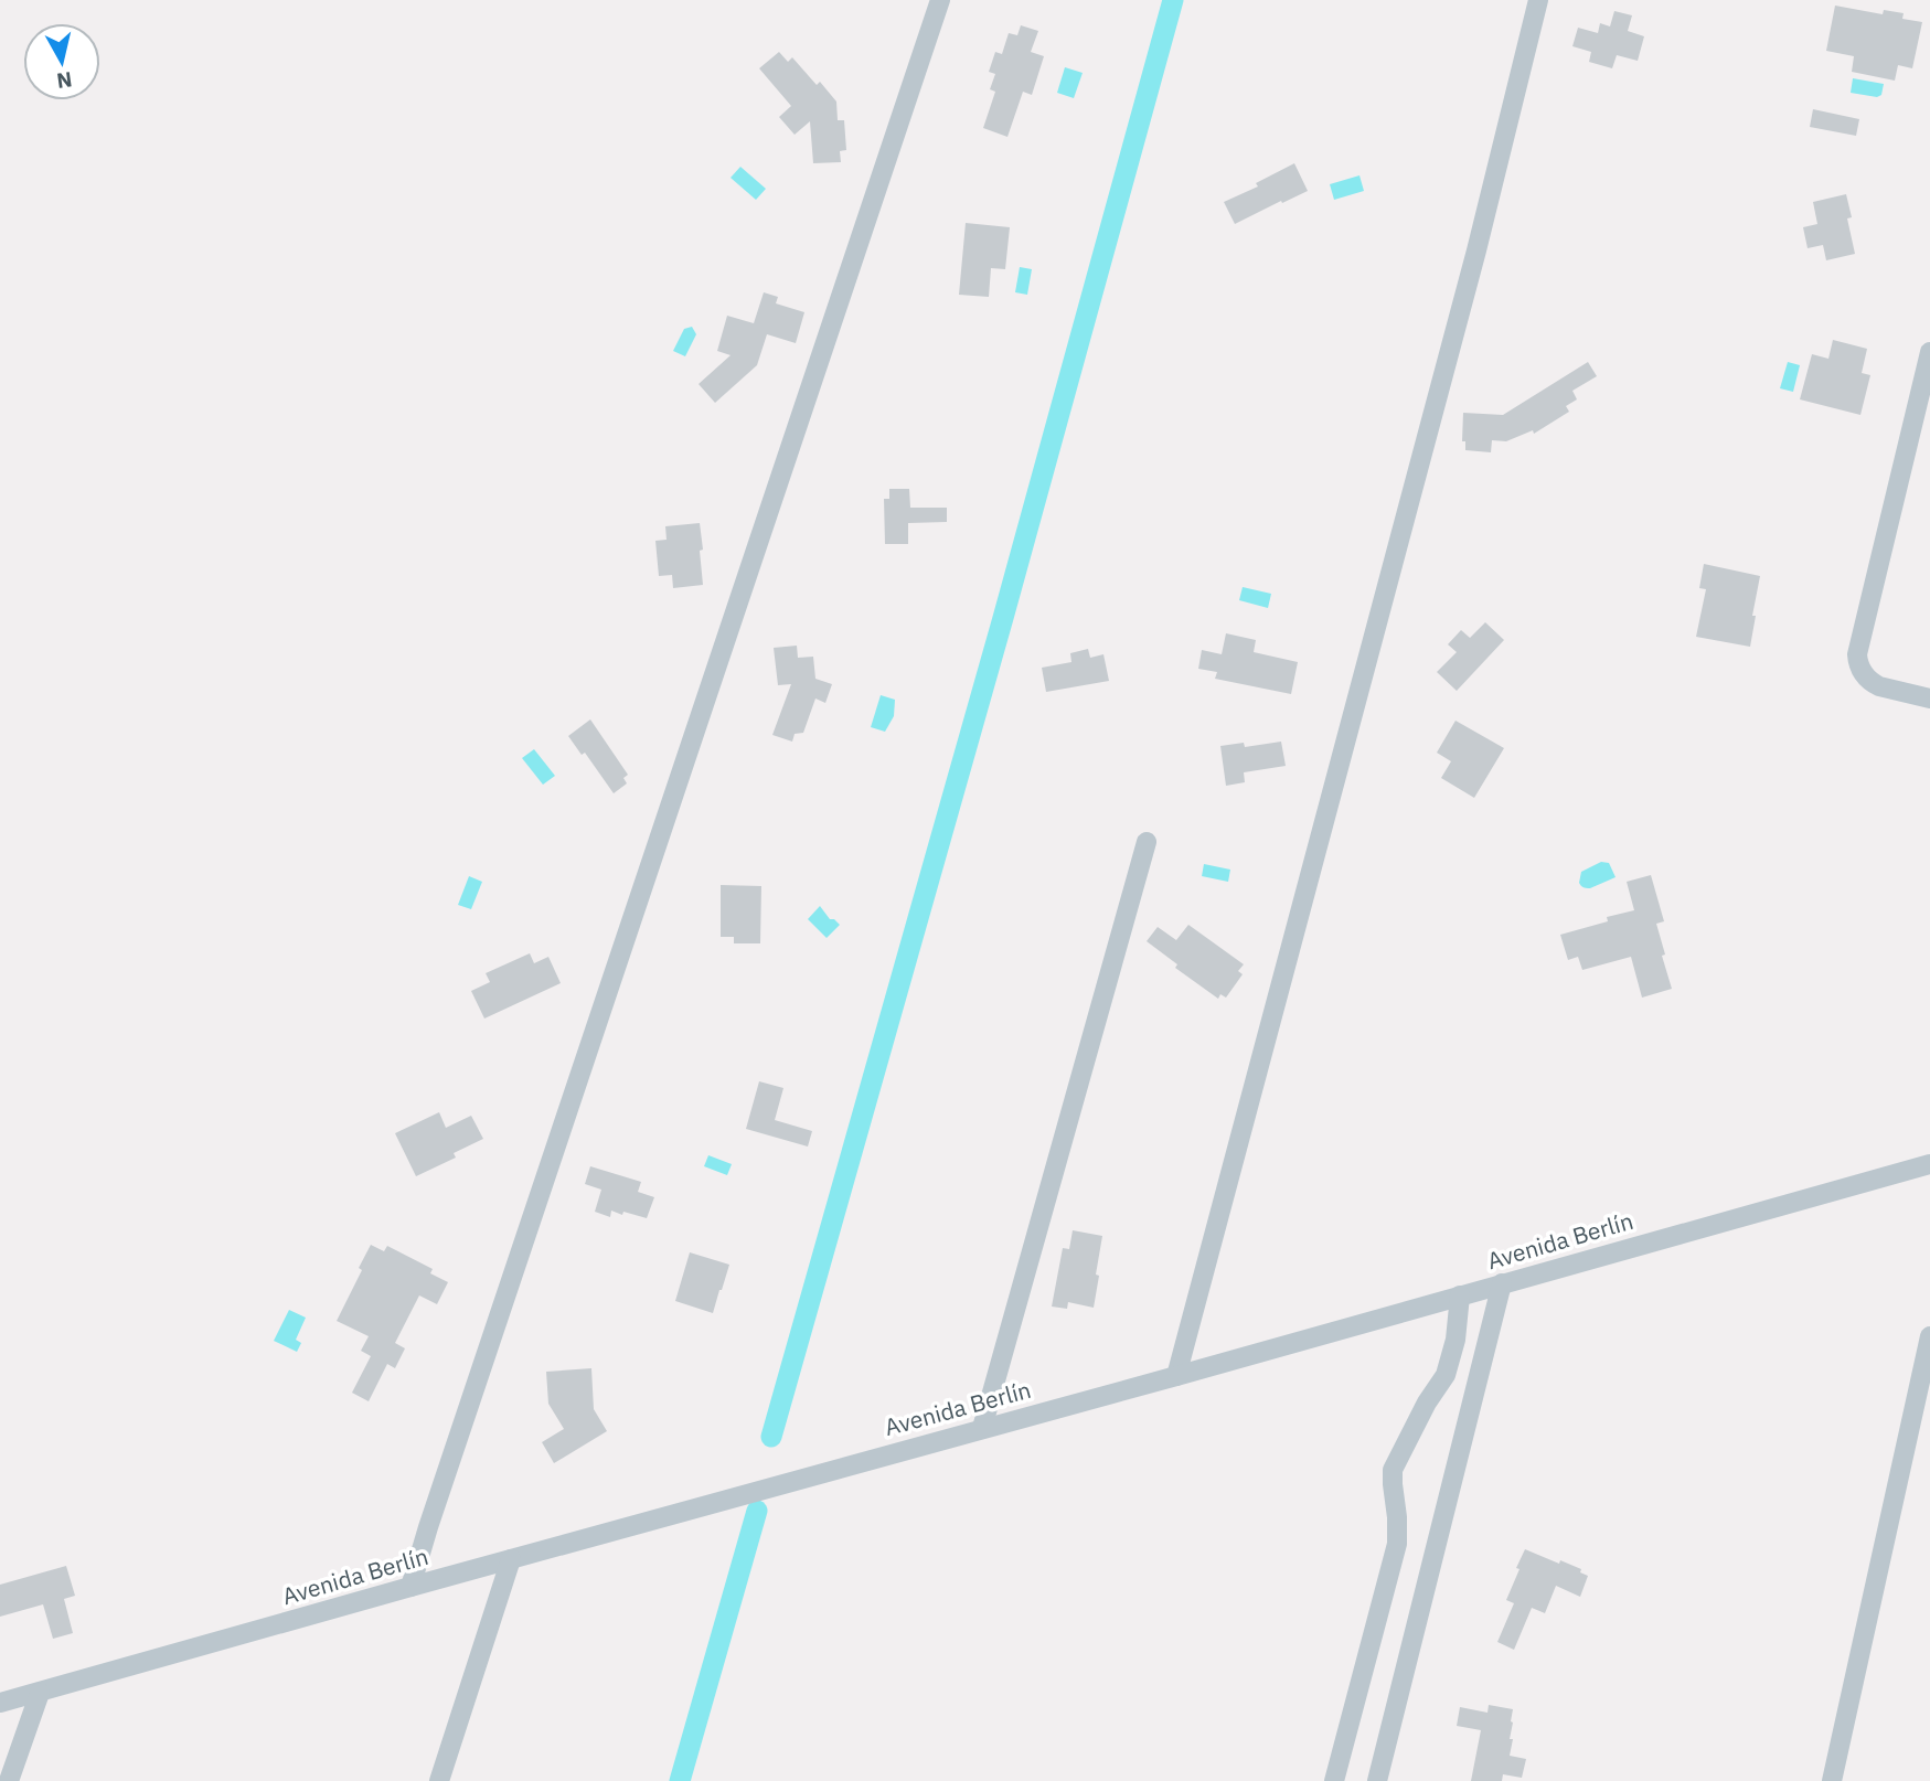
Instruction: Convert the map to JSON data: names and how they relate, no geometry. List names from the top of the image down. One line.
{"streets":{"street":["Avenida Berlín"]},"north":"bottom"}
